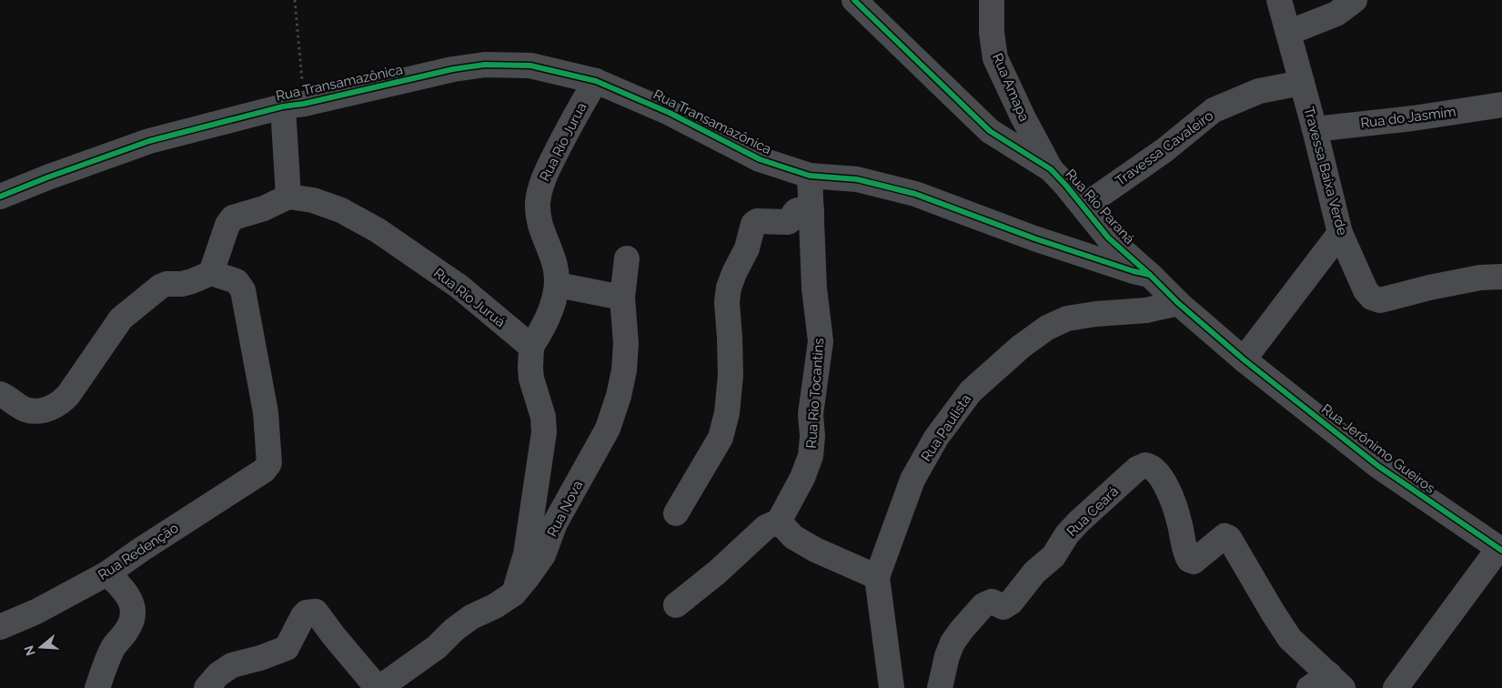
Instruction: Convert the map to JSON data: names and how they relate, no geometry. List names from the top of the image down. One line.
{"streets":{"street":["Rua Transamazônica","Rua Amapa","Rua do Jasmim","Rua Rio Jurua","Travessa Cavaleiro","Travessa Baixa Verde","Rua Rio Paraná","Rua Rio Juruá","Rua Rio Tocantins","Rua Paulista","Rua Jerônimo Gueiros","Rua Nova","Rua Ceará","Rua Redenção"]},"crossings":[["Rua Transamazônica","Rua Rio Jurua"],["Rua Transamazônica","Rua Rio Paraná"],["Rua Transamazônica","Rua Rio Tocantins"],["Rua Amapa","Rua Rio Paraná"],["Rua do Jasmim","Travessa Baixa Verde"],["Travessa Cavaleiro","Travessa Baixa Verde"],["Travessa Cavaleiro","Rua Rio Paraná"],["Rua Rio Paraná","Rua Paulista"],["Rua Rio Paraná","Rua Jerônimo Gueiros"]],"north":"left"}
